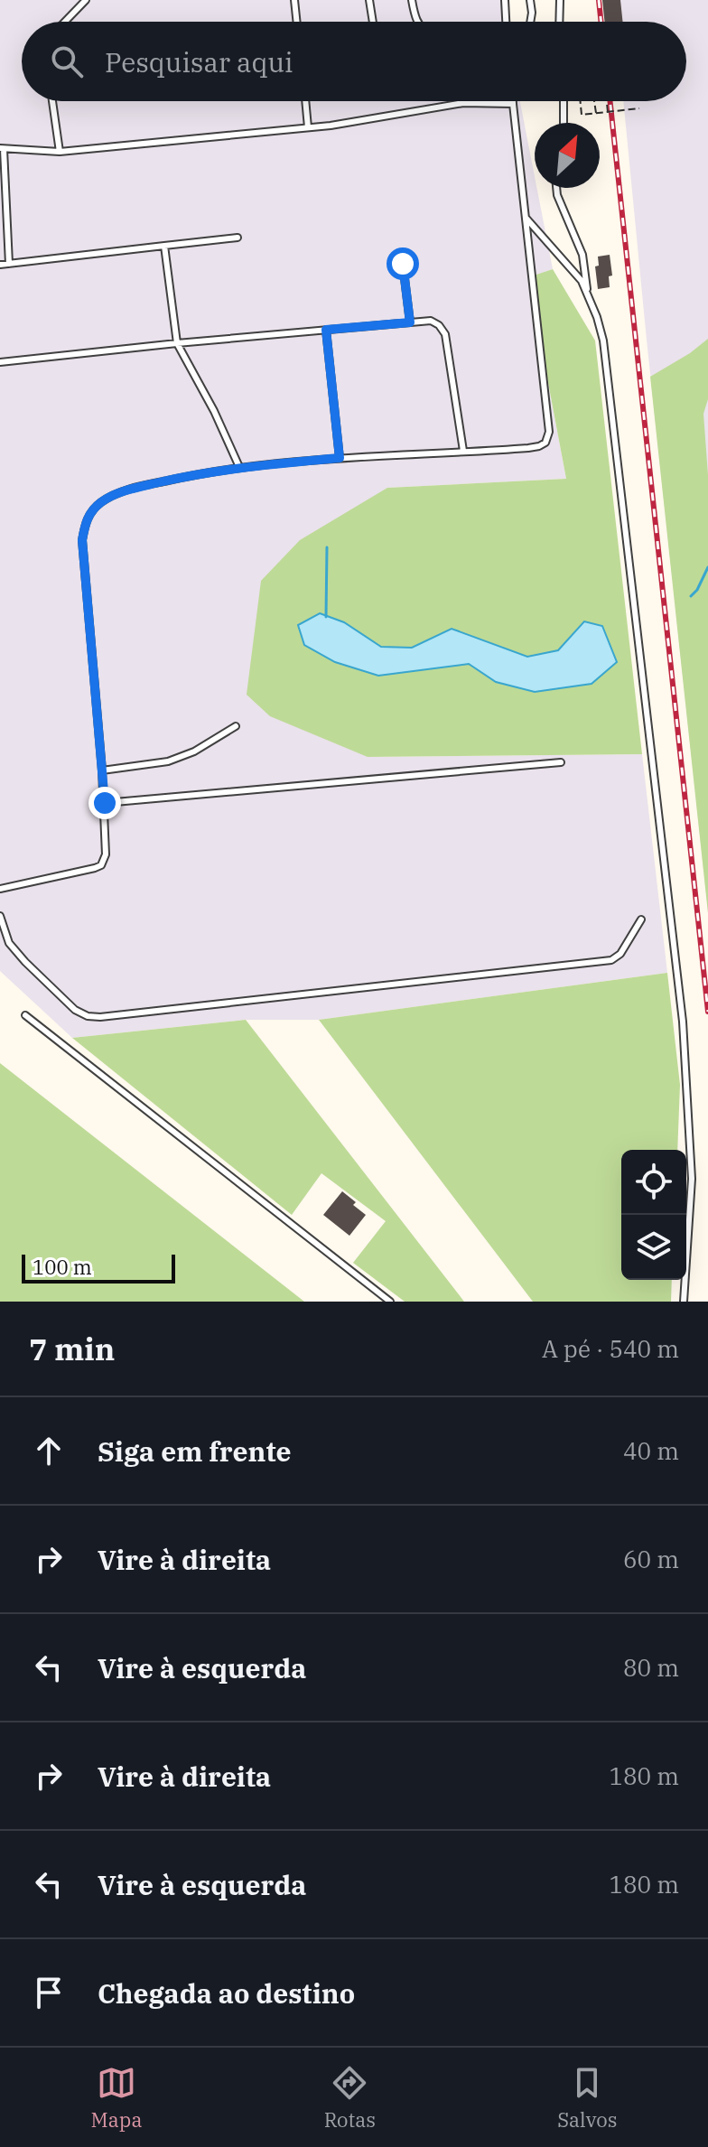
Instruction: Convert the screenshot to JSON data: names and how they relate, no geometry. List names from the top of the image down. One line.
{"scale_bar":"100 m","north":"top right","page":{"search":"Pesquisar aqui","scale":"100 m","heading":["7 min","A pé · 540 m"],"list":[["Siga em frente","40 m"],["Vire à direita","60 m"],["Vire à esquerda","80 m"],["Vire à direita","180 m"],["Vire à esquerda","180 m"],"Chegada ao destino"],"nav":["Mapa","Rotas","Salvos"]}}
